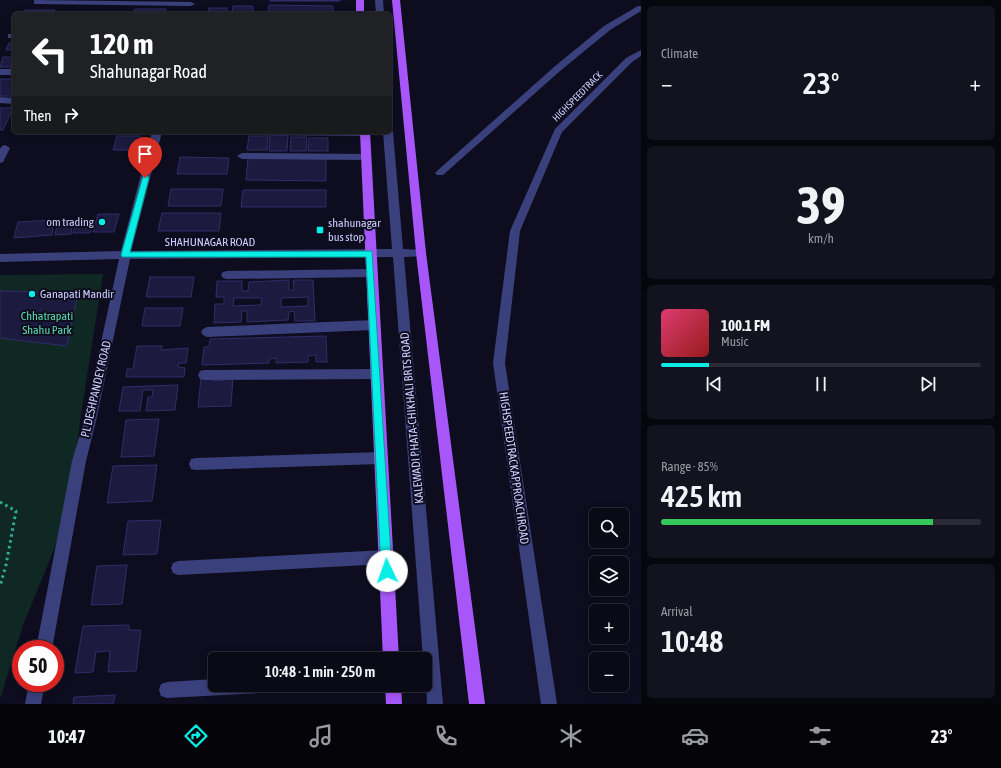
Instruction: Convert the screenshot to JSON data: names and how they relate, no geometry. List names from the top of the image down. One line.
{"streets":{"street":["HIGHSPEEDTRACK","SHAHUNAGAR ROAD","PL DESHPANDEY ROAD","KALEWADI PHATA-CHIKHALI BRTS ROAD","HIGHSPEEDTRACKAPPROACHROAD"]},"crossings":[["HIGHSPEEDTRACK","HIGHSPEEDTRACKAPPROACHROAD"],["SHAHUNAGAR ROAD","PL DESHPANDEY ROAD"],["SHAHUNAGAR ROAD","KALEWADI PHATA-CHIKHALI BRTS ROAD"]],"parks":["Chhatrapati Shahu Park"],"places":{"other":["om trading","Ganapati Mandir"],"transit":["shahunagar bus stop"]},"page":{"tile":["Climate",["39","km/h"],["Range · 85%","425 km"],["Arrival","10:48"]],"turn":["120 m","Shahunagar Road"],"heat":["−","23°","+"],"then":"Then","song":["100.1 FM","Music"],"map_buttons":["+","−"],"limit":"50","trip":"10:48 · 1 min · 250 m","tabs":["10:47","23°"]}}
